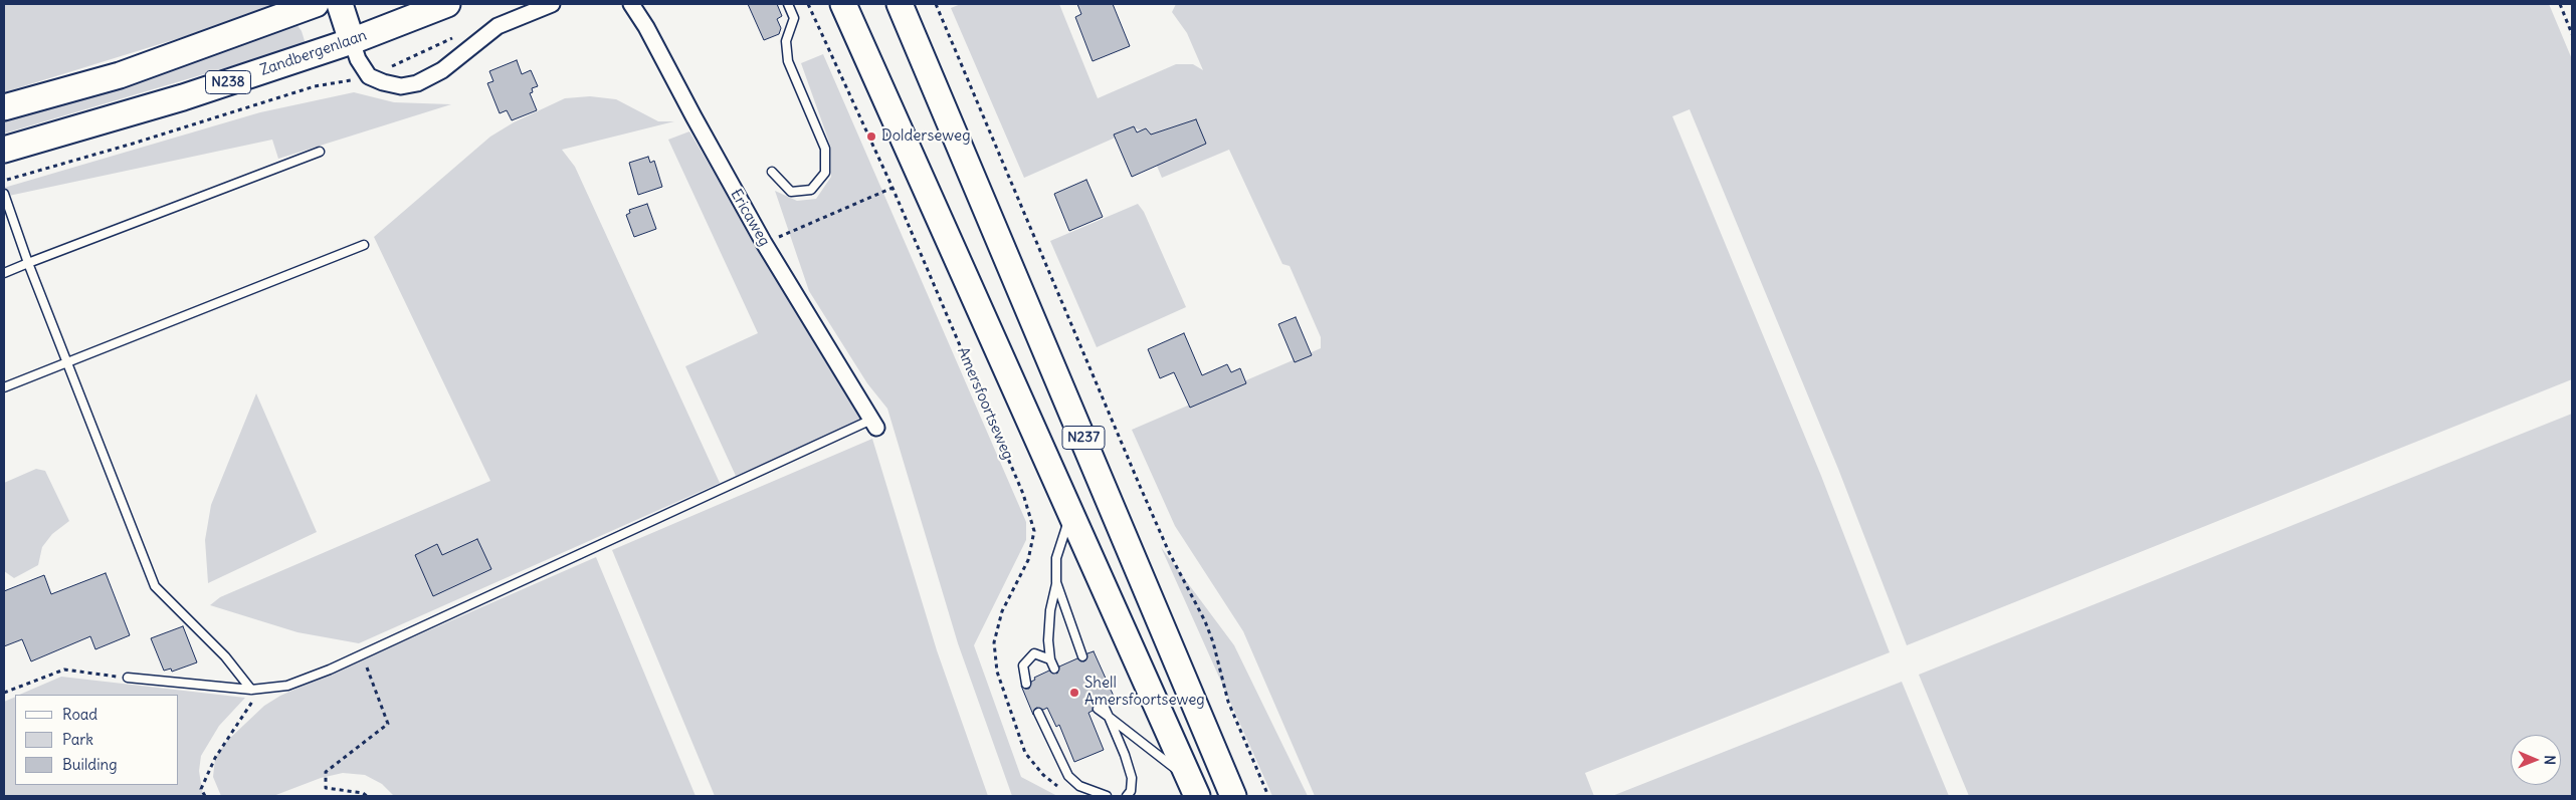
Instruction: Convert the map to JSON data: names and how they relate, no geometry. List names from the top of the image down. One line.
{"streets":{"main road":["Zandbergenlaan","N238","N237"],"street":["Ericaweg"],"path":["Amersfoortseweg"]},"places":["Dolderseweg","Shell Amersfoortseweg"],"legend":["Road","Park","Building"],"north":"right"}
